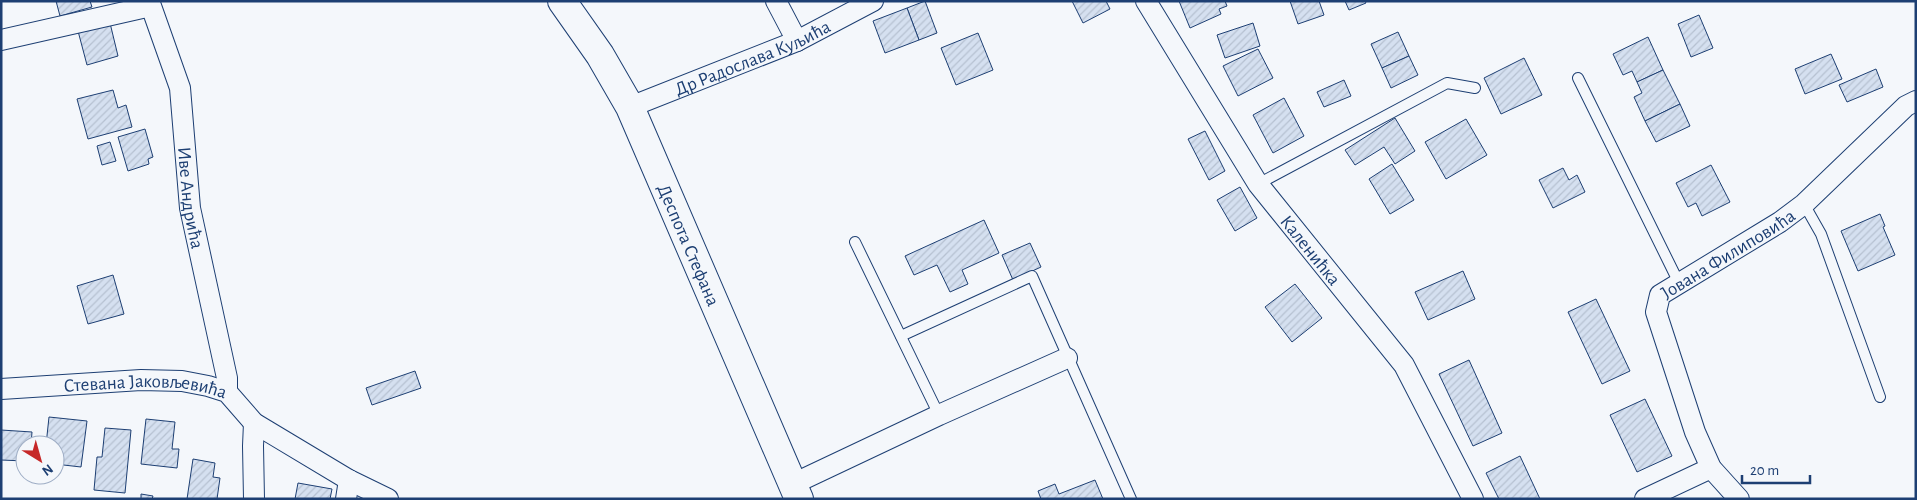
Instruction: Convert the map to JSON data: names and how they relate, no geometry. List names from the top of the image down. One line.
{"streets":{"main road":["Деспота Стефана"],"street":["Др Радослава Куљића","Иве Андрића","Каленићка","Јована Филиповића","Стевана Јаковљевића"]},"crossings":[["Др Радослава Куљића","Деспота Стефана"],["Иве Андрића","Стевана Јаковљевића"]],"scale_bar":"20 m","north":"bottom right"}
